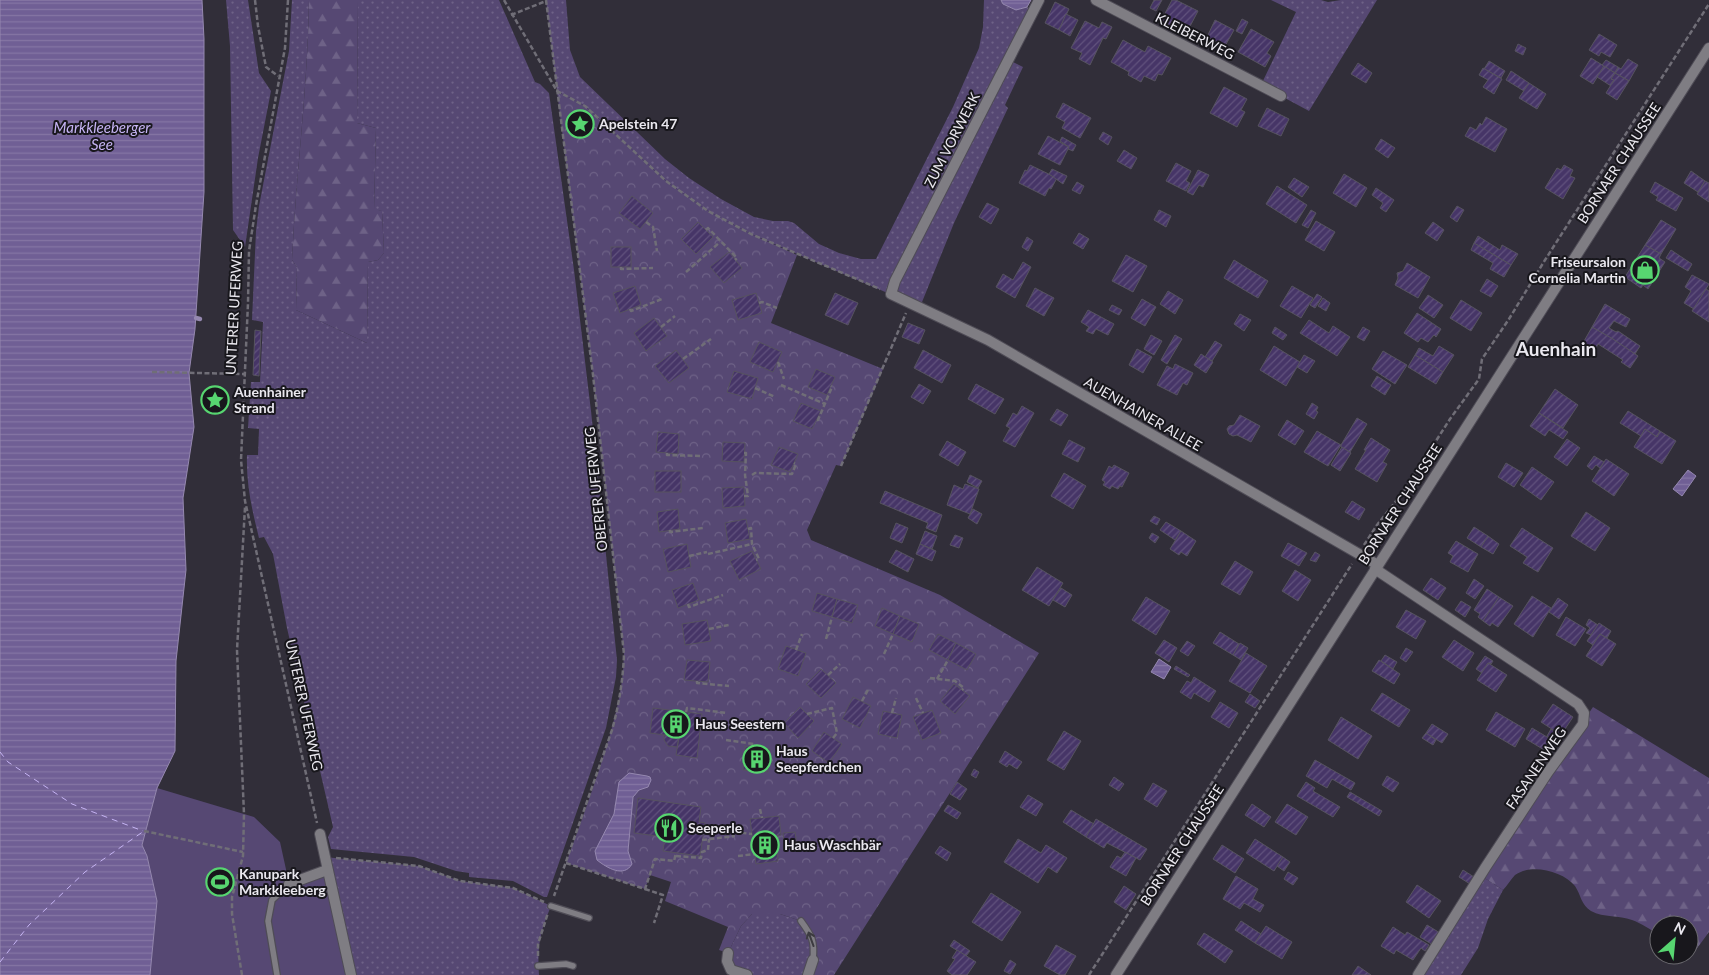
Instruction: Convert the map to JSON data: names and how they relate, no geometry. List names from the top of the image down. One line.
{"streets":{"street":["KLEIBERWEG","ZUM VORWERK","BORNAER CHAUSSEE","AUENHAINER ALLEE","FASANENWEG"],"path":["UNTERER UFERWEG","OBERER UFERWEG"]},"crossings":[["ZUM VORWERK","AUENHAINER ALLEE"],["BORNAER CHAUSSEE","AUENHAINER ALLEE"],["BORNAER CHAUSSEE","FASANENWEG"],["AUENHAINER ALLEE","FASANENWEG"]],"districts":["Auenhain"],"water":["Markkleeberger See"],"places":{"place":["Apelstein 47","Auenhainer Strand"],"shop":["Friseursalon Cornelia Martin"],"building":["Haus Seestern","Haus Seepferdchen","Haus Waschbär"],"restaurant":["Seeperle"],"sports":["Kanupark Markkleeberg"]},"north":"top right"}
